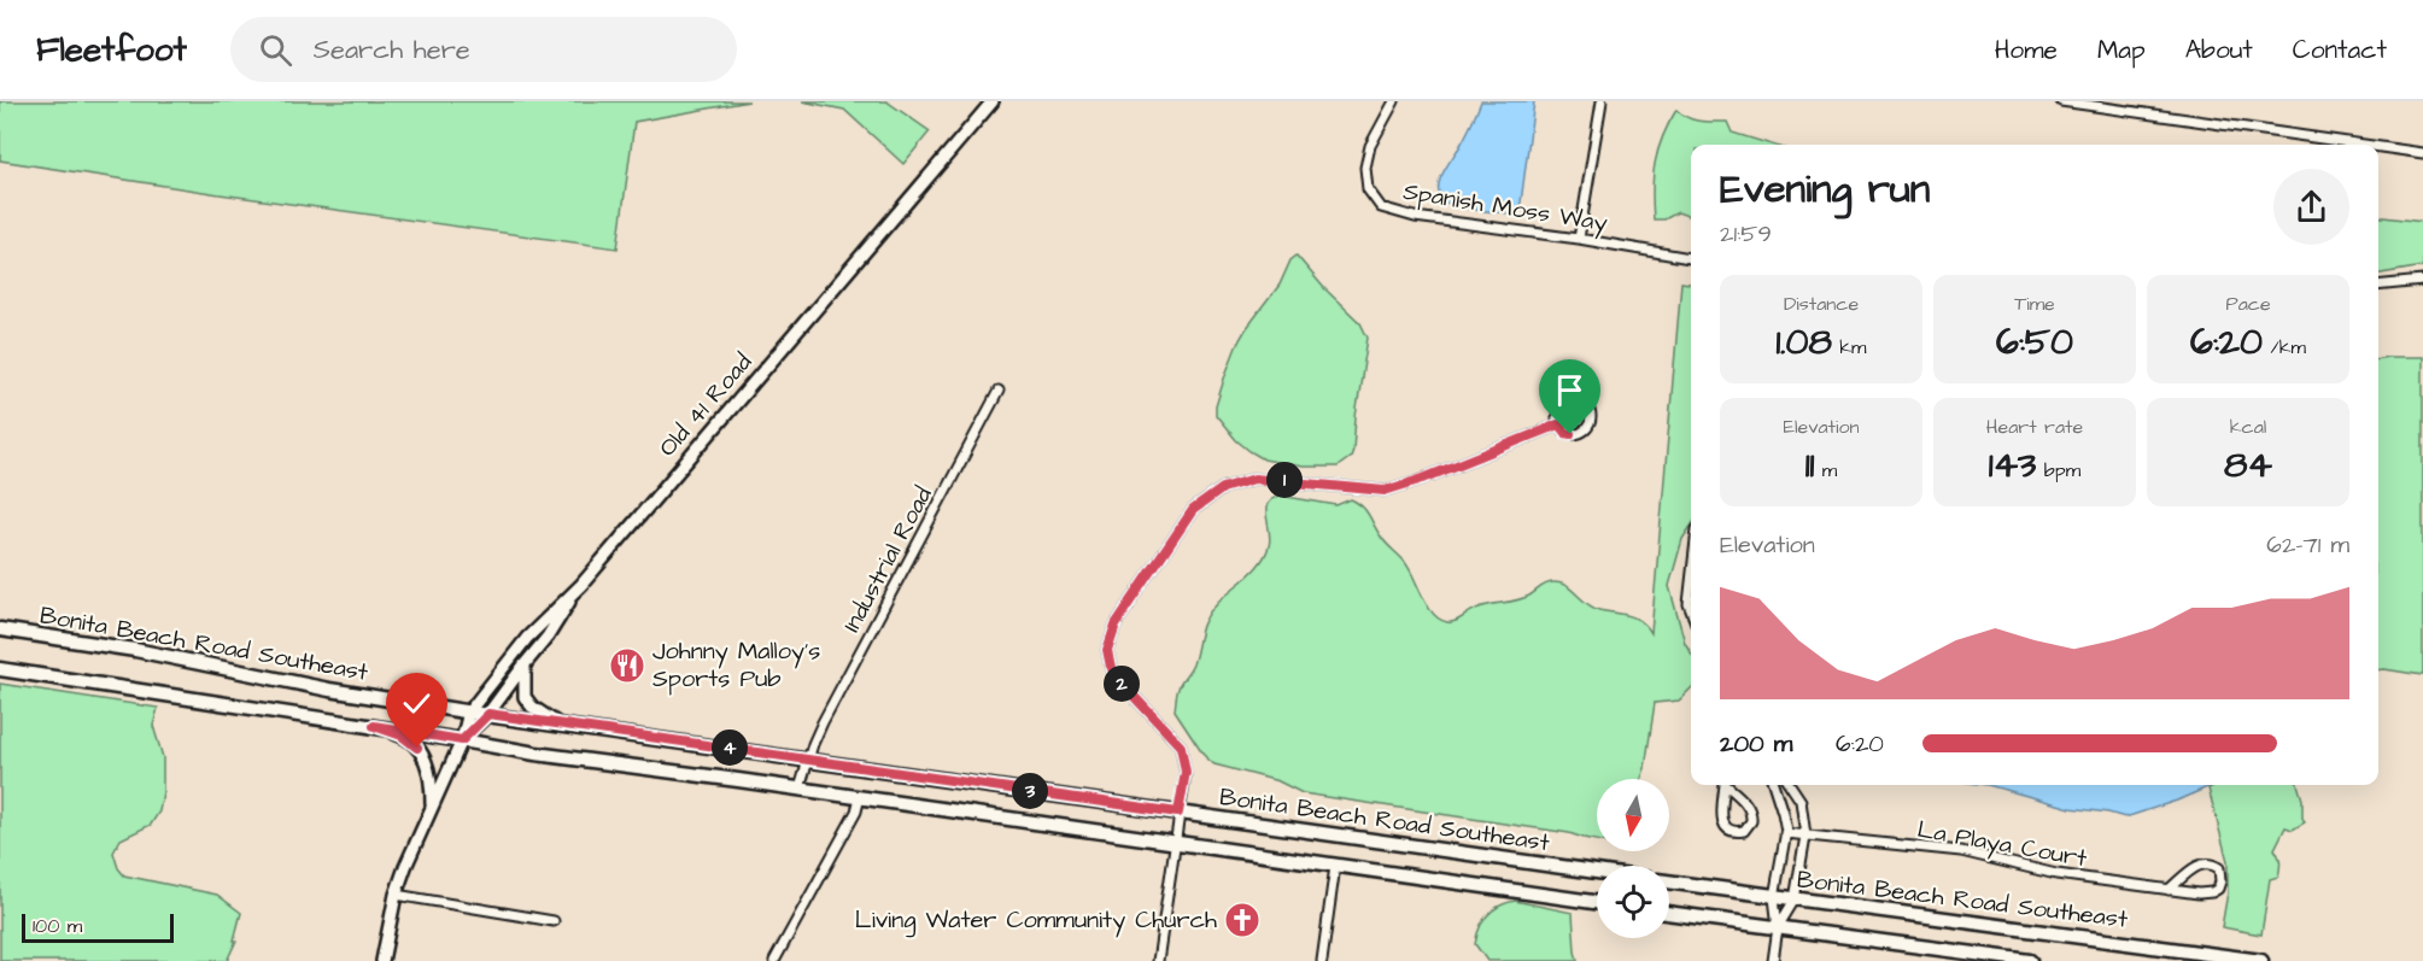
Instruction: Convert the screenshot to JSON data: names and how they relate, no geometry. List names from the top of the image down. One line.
{"streets":{"main road":["Bonita Beach Road Southeast"],"street":["Spanish Moss Way","Old 41 Road","Industrial Road","La Playa Court"]},"crossings":[["Old 41 Road","Bonita Beach Road Southeast"],["Industrial Road","Bonita Beach Road Southeast"]],"places":{"restaurant":["Johnny Malloy's Sports Pub"],"church":["Living Water Community Church"]},"scale_bar":"100 m","north":"bottom","page":{"header":"Fleetfoot","search":"Search here","nav":["Home","Map","About","Contact"],"heading":["Evening run","21:59"],"stats":[["Distance","1.08 km"],["Time","6:50"],["Pace","6:20 /km"],["Elevation","11 m"],["Heart rate","143 bpm"],["kcal","84"]],"pins":["1","2","4","3"],"chart":["Elevation","62–71 m"],"list":[{"name":"200 m","note":"6:20"}],"scale":"100 m"}}
